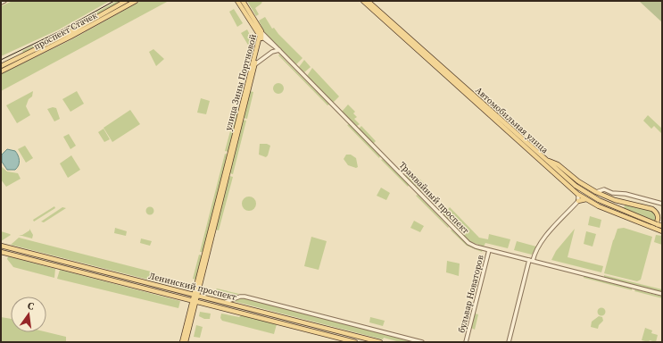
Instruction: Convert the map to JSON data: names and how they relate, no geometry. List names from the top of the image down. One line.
{"streets":{"main road":["проспект Стачек","улица Зины Портновой","Автомобильная улица","Трамвайный проспект","Ленинский проспект"],"street":["бульвар Новаторов"]},"crossings":[["улица Зины Портновой","Трамвайный проспект"],["улица Зины Портновой","Ленинский проспект"],["Трамвайный проспект","бульвар Новаторов"]],"north":"top"}
